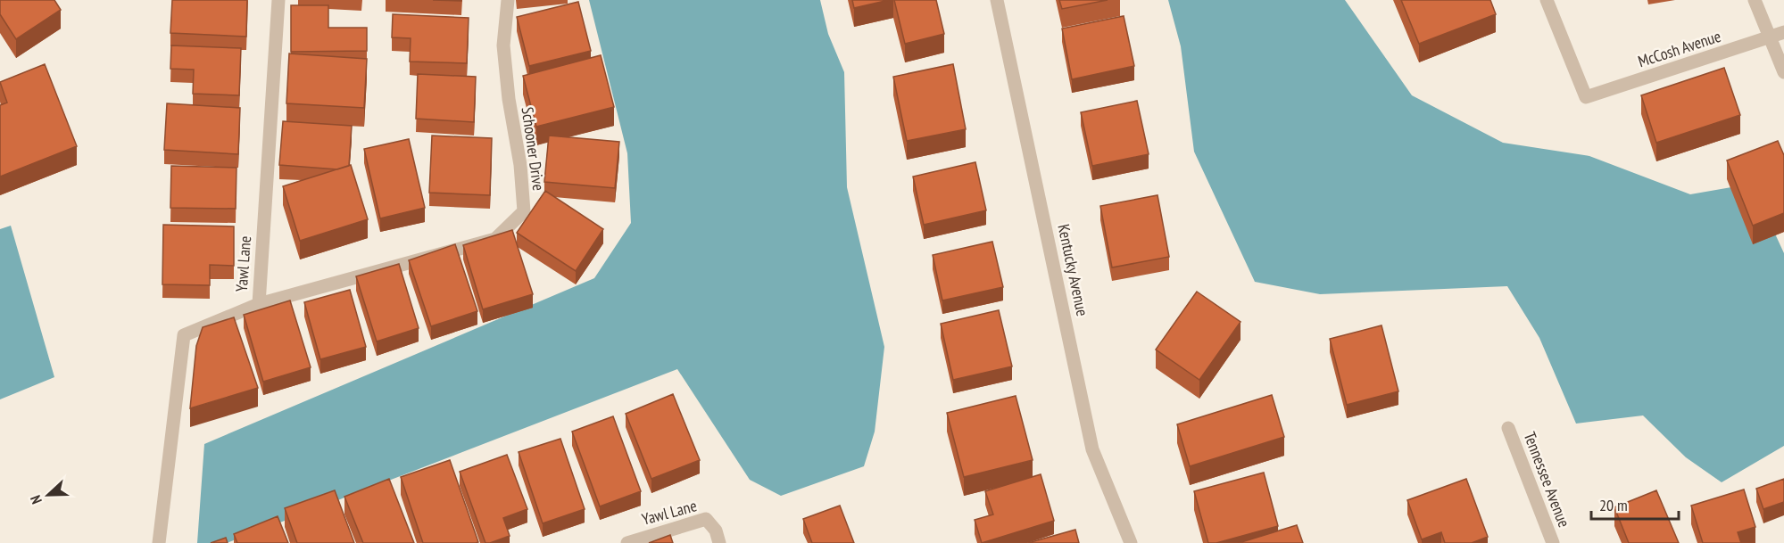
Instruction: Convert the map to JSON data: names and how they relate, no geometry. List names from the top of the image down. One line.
{"streets":{"street":["McCosh Avenue","Schooner Drive","Yawl Lane","Kentucky Avenue","Tennessee Avenue"]},"crossings":[["Schooner Drive","Yawl Lane"]],"scale_bar":"20 m","north":"left"}
